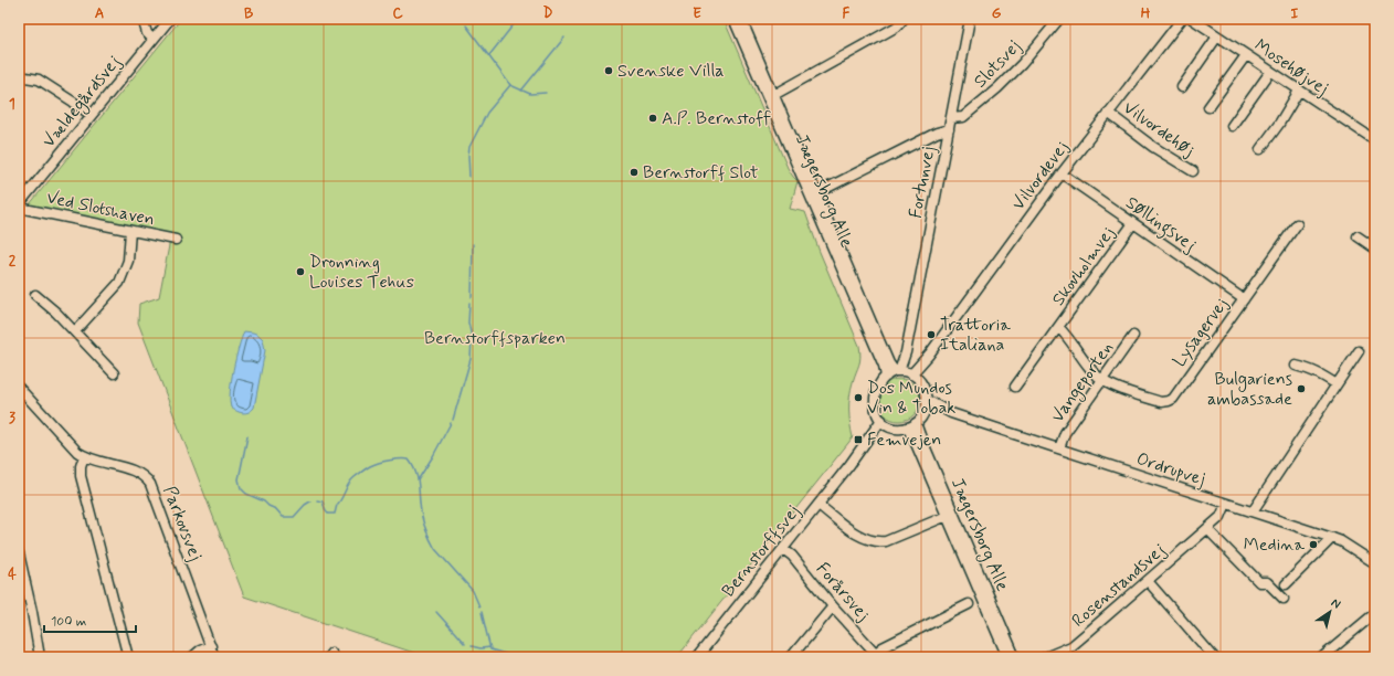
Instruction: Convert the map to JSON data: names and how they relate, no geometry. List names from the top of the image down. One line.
{"streets":{"street":["Slotsvej","Mosehøjvej","Vældegårdsvej","Vilvordehøj","Vilvordevej","Fortunvej","Jægersborg Alle","Ved Slotshaven","Søllingsvej","Skovholmvej","Lysagervej","Vangeporten","Ordrupvej","Parkovsvej","Bernstorffsvej","Rosenstandsvej","Forårsvej"]},"crossings":[["Slotsvej","Fortunvej"],["Vældegårdsvej","Ved Slotshaven"],["Vilvordehøj","Vilvordevej"],["Vilvordevej","Fortunvej"],["Vilvordevej","Jægersborg Alle"],["Vilvordevej","Søllingsvej"],["Vilvordevej","Ordrupvej"],["Vilvordevej","Bernstorffsvej"],["Fortunvej","Jægersborg Alle"],["Fortunvej","Ordrupvej"],["Fortunvej","Bernstorffsvej"],["Jægersborg Alle","Ordrupvej"],["Jægersborg Alle","Bernstorffsvej"],["Søllingsvej","Skovholmvej"],["Søllingsvej","Lysagervej"],["Skovholmvej","Lysagervej"],["Skovholmvej","Vangeporten"],["Lysagervej","Vangeporten"],["Vangeporten","Ordrupvej"],["Ordrupvej","Bernstorffsvej"],["Ordrupvej","Rosenstandsvej"],["Bernstorffsvej","Forårsvej"]],"parks":["Bernstorffsparken"],"places":{"other":["Svenske Villa","A.P. Bernstoff","Bernstorff Slot","Dronning Louises Tehus","Trattoria Italiana","Bulgariens ambassade","Dos Mundos Vin & Tobak","Medina"],"transit":["Femvejen"]},"scale_bar":"100 m","north":"top right","grid":{"columns":["A","B","C","D","E","F","G","H","I"],"rows":["1","2","3","4"]}}
